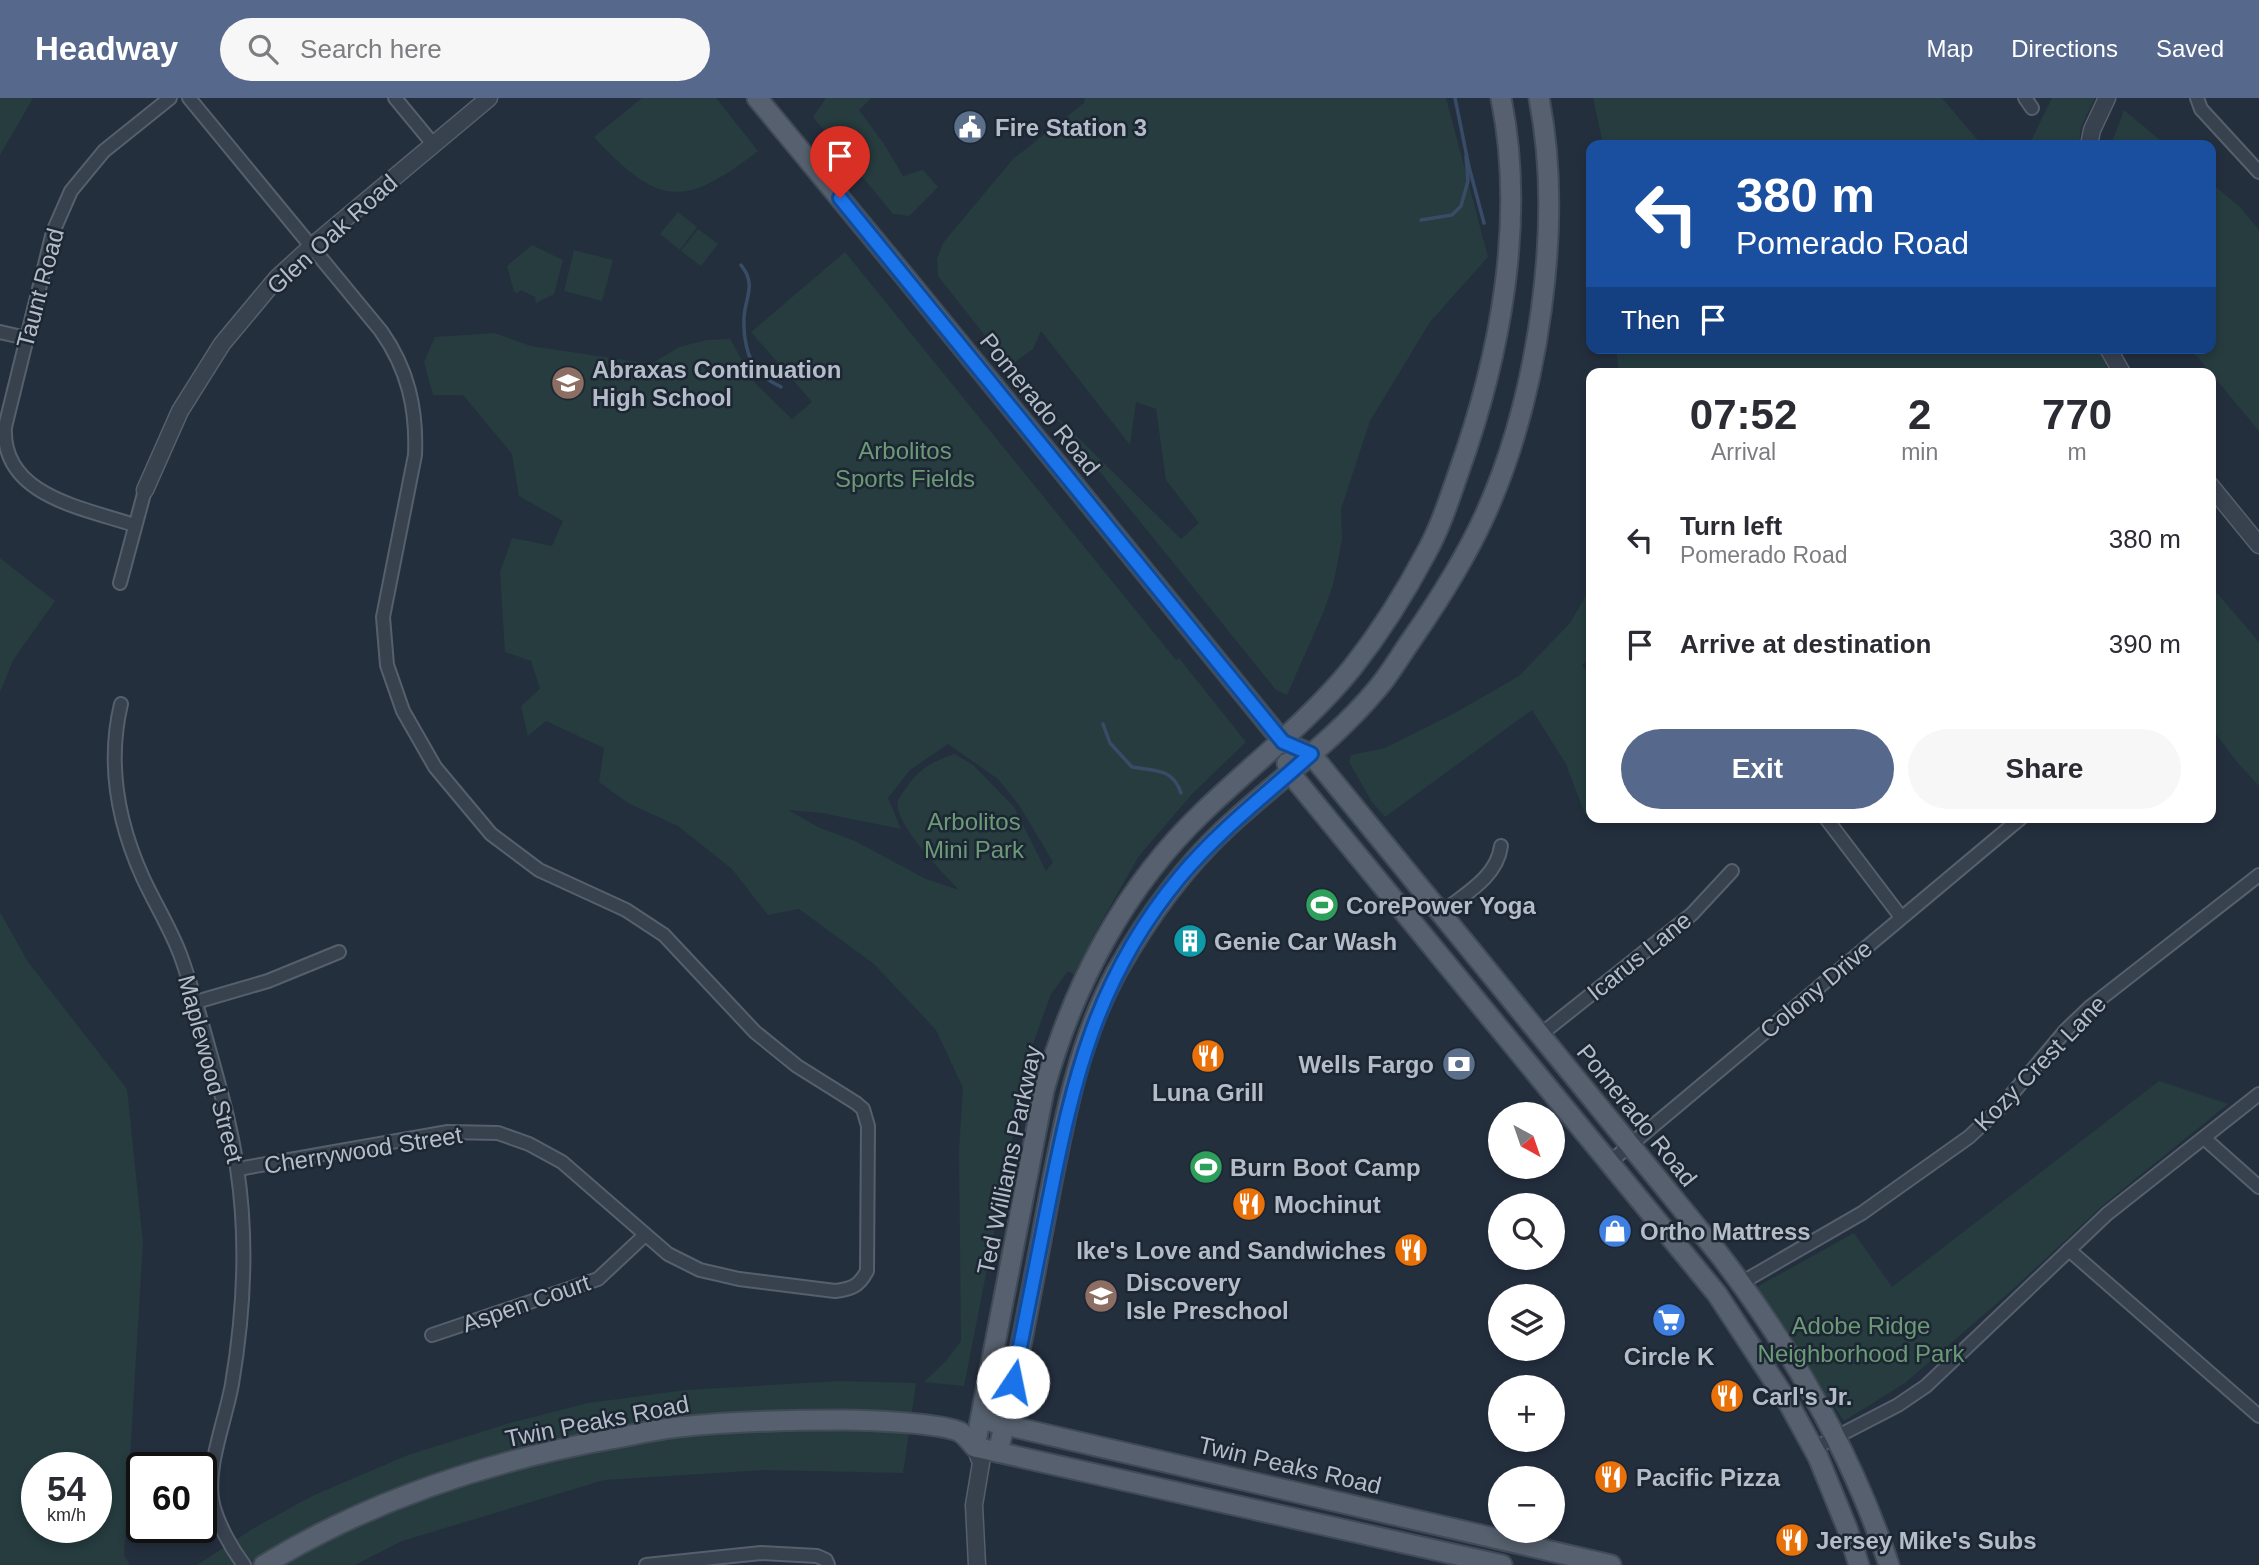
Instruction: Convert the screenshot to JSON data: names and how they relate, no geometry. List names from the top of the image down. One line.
{"streets":{"main road":["Pomerado Road","Ted Williams Parkway","Twin Peaks Road"],"street":["Glen Oak Road","Taunt Road","Icarus Lane","Colony Drive","Kozy Crest Lane","Maplewood Street","Cherrywood Street","Aspen Court"]},"crossings":[["Glen Oak Road","Taunt Road"],["Glen Oak Road","Cherrywood Street"],["Pomerado Road","Icarus Lane"],["Pomerado Road","Colony Drive"],["Pomerado Road","Kozy Crest Lane"],["Pomerado Road","Ted Williams Parkway"],["Maplewood Street","Cherrywood Street"],["Cherrywood Street","Aspen Court"],["Ted Williams Parkway","Twin Peaks Road"]],"parks":["Arbolitos Sports Fields","Arbolitos Mini Park","Adobe Ridge Neighborhood Park"],"places":{"public building":["Fire Station 3"],"school or university":["Abraxas Continuation High School","Discovery Isle Preschool"],"sports":["CorePower Yoga","Burn Boot Camp"],"building":["Genie Car Wash"],"restaurant":["Luna Grill","Mochinut","Ike's Love and Sandwiches","Carl's Jr.","Pacific Pizza","Jersey Mike's Subs"],"bank":["Wells Fargo"],"shop":["Ortho Mattress"],"supermarket":["Circle K"]},"north":"bottom right","page":{"header":"Headway","search":"Search here","nav":["Map","Directions","Saved"],"turn":["380 m","Pomerado Road"],"then":"Then","eta":["07:52","Arrival","2","min","770","m"],"list":[{"name":"Turn left","note":"Pomerado Road","value":"380 m"},{"name":"Arrive at destination","value":"390 m"}],"buttons":["Exit","Share"],"map_buttons":["+","−"],"speed":"54 km/h","limit":"60"}}
